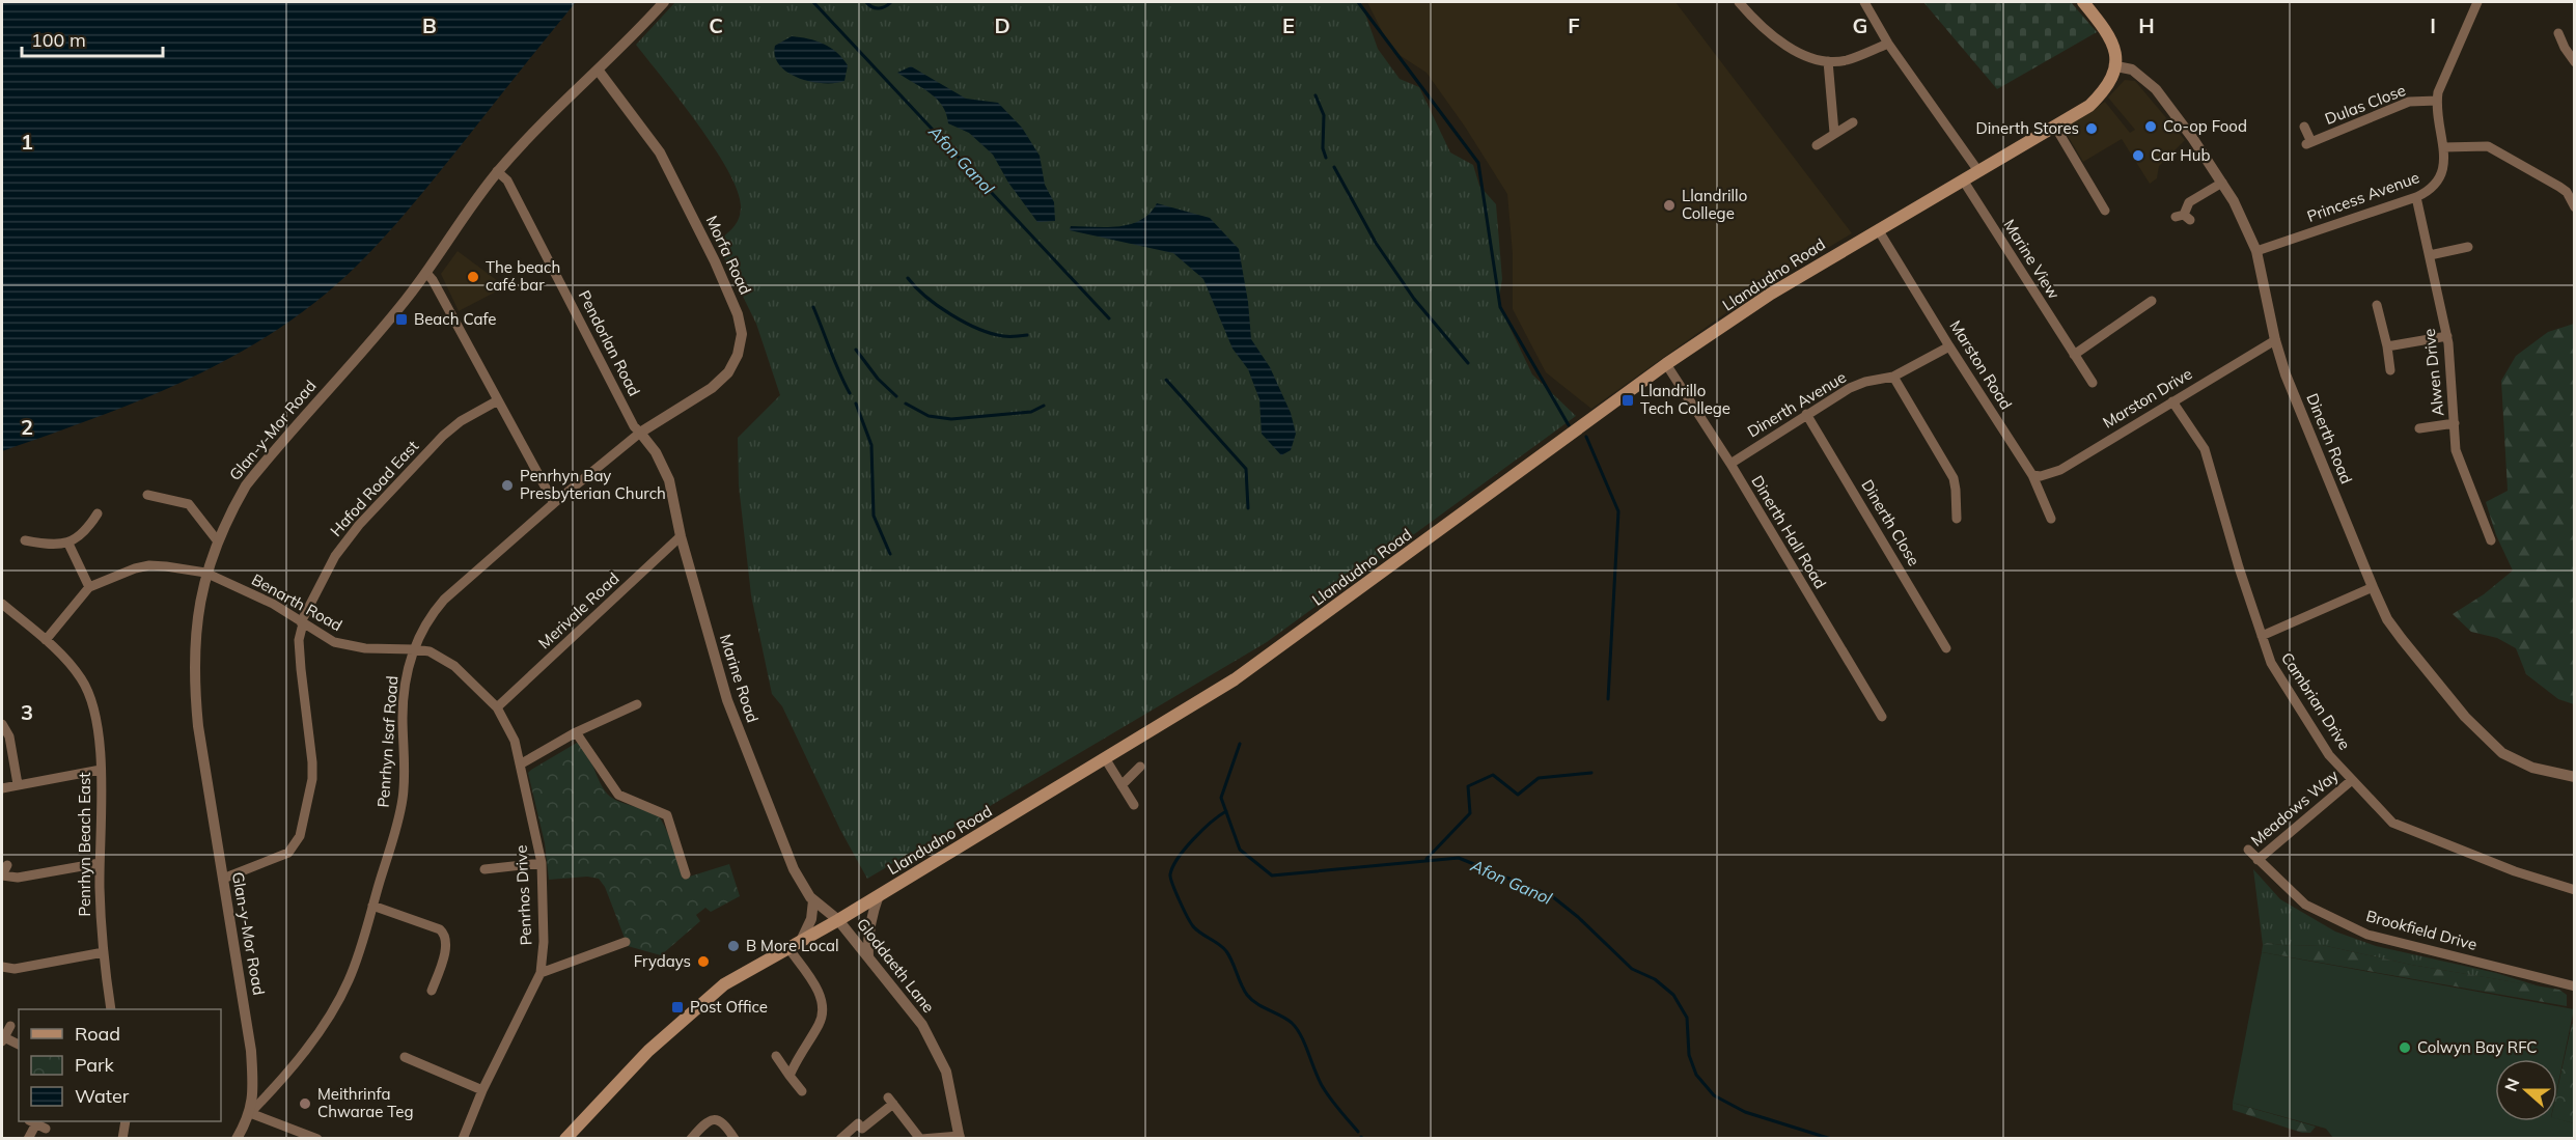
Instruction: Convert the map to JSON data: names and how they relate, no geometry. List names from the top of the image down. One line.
{"streets":{"main road":["Llandudno Road"],"street":["Dulas Close","Princess Avenue","Morfa Road","Marine View","Pendorlan Road","Marston Road","Alwen Drive","Marston Drive","Dinerth Avenue","Glan-y-Mor Road","Dinerth Road","Hafod Road East","Dinerth Close","Dinerth Hall Road","Benarth Road","Merivale Road","Marine Road","Cambrian Drive","Penrhyn Isaf Road","Meadows Way","Penrhyn Beach East","Penrhos Drive","Brookfield Drive","Gloddaeth Lane"]},"crossings":[["Dulas Close","Princess Avenue"],["Princess Avenue","Alwen Drive"],["Princess Avenue","Dinerth Road"],["Morfa Road","Pendorlan Road"],["Morfa Road","Glan-y-Mor Road"],["Morfa Road","Marine Road"],["Morfa Road","Penrhyn Isaf Road"],["Marine View","Llandudno Road"],["Llandudno Road","Marston Road"],["Llandudno Road","Dinerth Road"],["Llandudno Road","Dinerth Hall Road"],["Llandudno Road","Marine Road"],["Llandudno Road","Gloddaeth Lane"],["Pendorlan Road","Glan-y-Mor Road"],["Pendorlan Road","Marine Road"],["Pendorlan Road","Penrhyn Isaf Road"],["Marston Road","Marston Drive"],["Marston Road","Dinerth Avenue"],["Marston Drive","Dinerth Road"],["Marston Drive","Cambrian Drive"],["Dinerth Avenue","Dinerth Close"],["Dinerth Avenue","Dinerth Hall Road"],["Glan-y-Mor Road","Benarth Road"],["Glan-y-Mor Road","Penrhyn Isaf Road"],["Hafod Road East","Benarth Road"],["Benarth Road","Penrhyn Isaf Road"],["Benarth Road","Penrhos Drive"],["Merivale Road","Marine Road"],["Merivale Road","Penrhos Drive"],["Marine Road","Penrhyn Isaf Road"],["Marine Road","Gloddaeth Lane"],["Cambrian Drive","Meadows Way"],["Penrhyn Isaf Road","Penrhos Drive"],["Meadows Way","Brookfield Drive"]],"water":["Afon Ganol"],"places":{"other":["Co-op Food","Dinerth Stores","Car Hub","Llandrillo College","The beach café bar","Penrhyn Bay Presbyterian Church","B More Local","Frydays","Colwyn Bay RFC","Meithrinfa Chwarae Teg"],"transit":["Beach Cafe","Llandrillo Tech College","Post Office"]},"legend":["Road","Park","Water"],"scale_bar":"100 m","north":"left","grid":{"columns":["B","C","D","E","F","G","H","I"],"rows":["1","2","3"]}}
